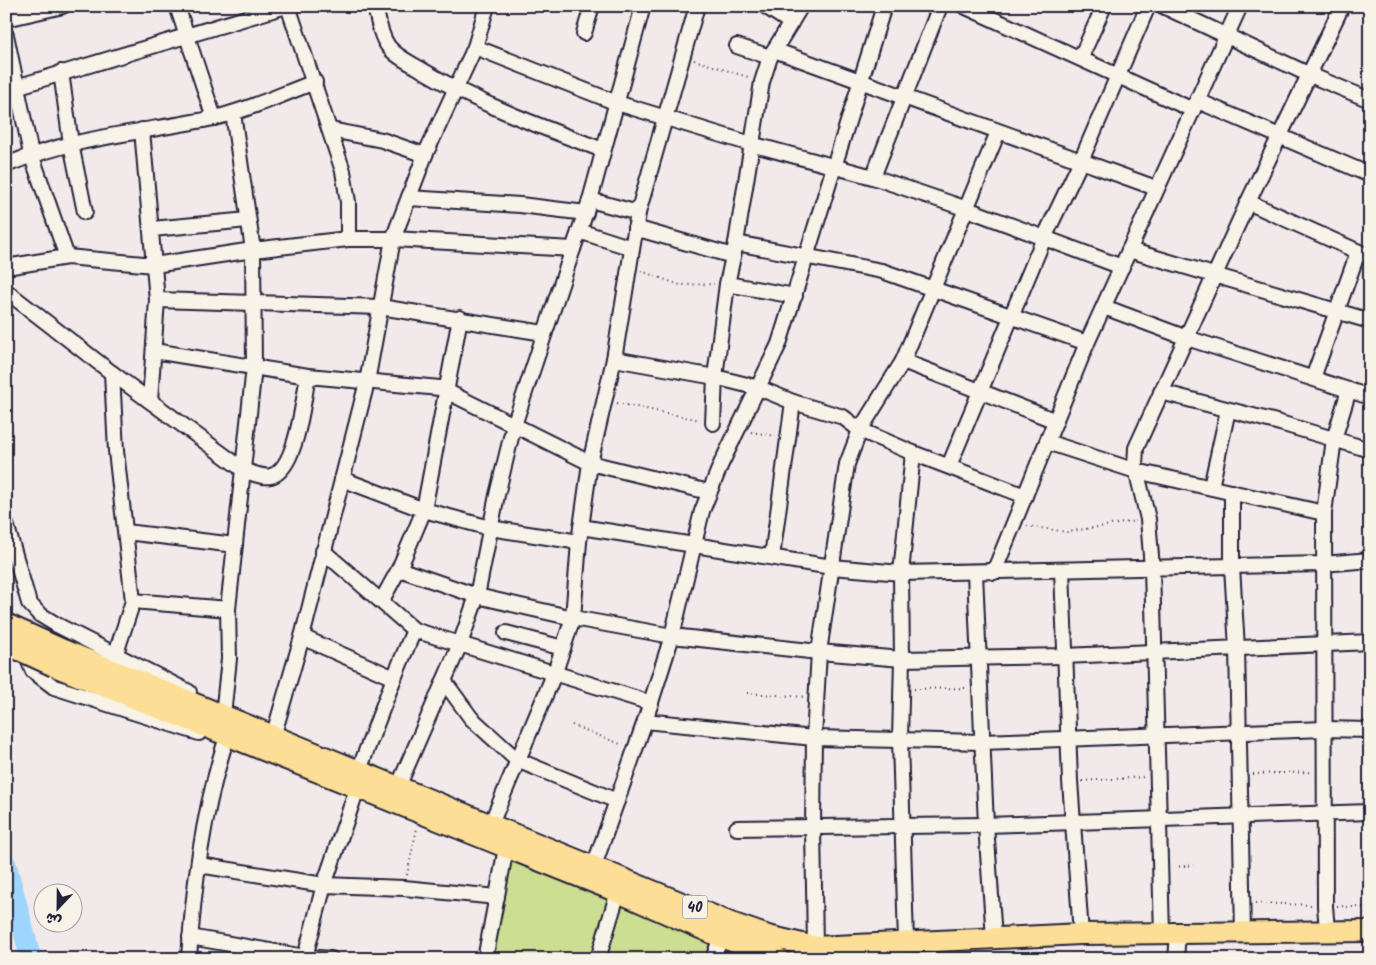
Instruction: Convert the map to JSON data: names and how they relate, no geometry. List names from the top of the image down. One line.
{"streets":{"highway":["40"]},"north":"bottom"}
